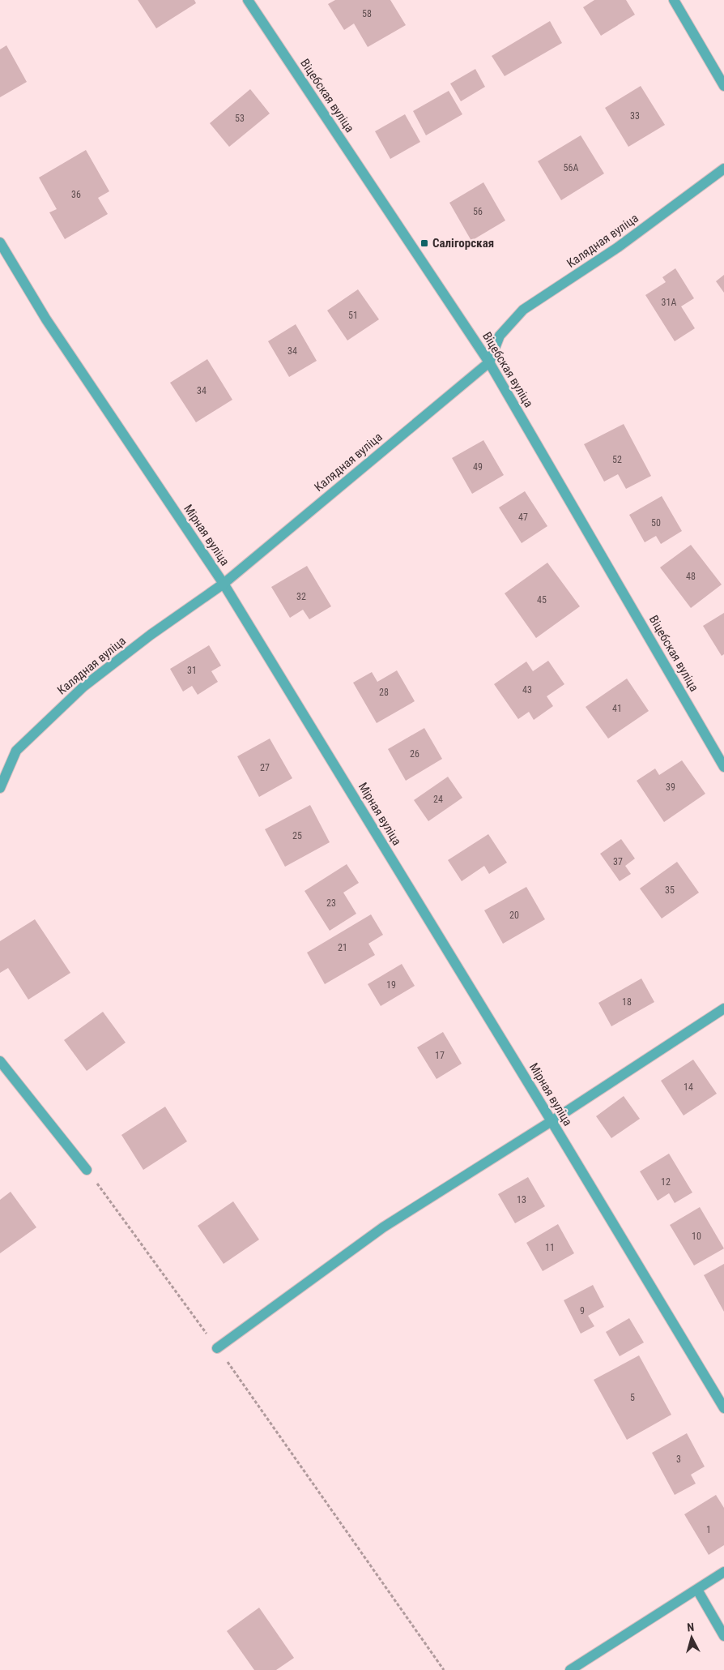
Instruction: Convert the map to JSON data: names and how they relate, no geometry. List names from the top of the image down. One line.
{"streets":{"street":["Віцебская вуліца","Калядная вуліца","Мірная вуліца"]},"crossings":[["Віцебская вуліца","Калядная вуліца"],["Калядная вуліца","Мірная вуліца"]],"places":{"transit":["Салігорская"]},"house_numbers":["58","33","53","56А","36","56","31А","51","34","34","52","49","47","50","48","32","45","31","43","28","41","26","27","39","24","25","37","35","23","20","21","19","18","17","14","12","13","10","11","9","5","3","1"],"north":"top"}
